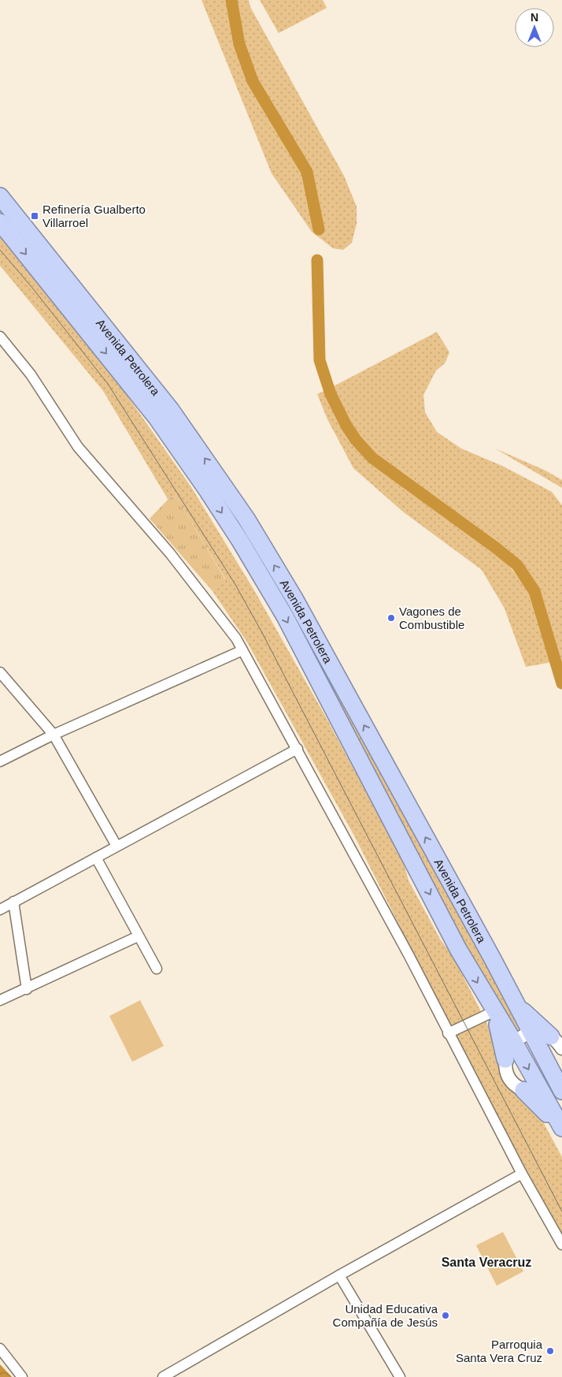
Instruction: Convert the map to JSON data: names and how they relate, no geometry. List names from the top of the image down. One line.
{"streets":{"highway":["Avenida Petrolera"]},"districts":["Santa Veracruz"],"places":{"transit":["Refinería Gualberto Villarroel"],"other":["Vagones de Combustible","Unidad Educativa Compañía de Jesús","Parroquia Santa Vera Cruz"]},"north":"top"}
